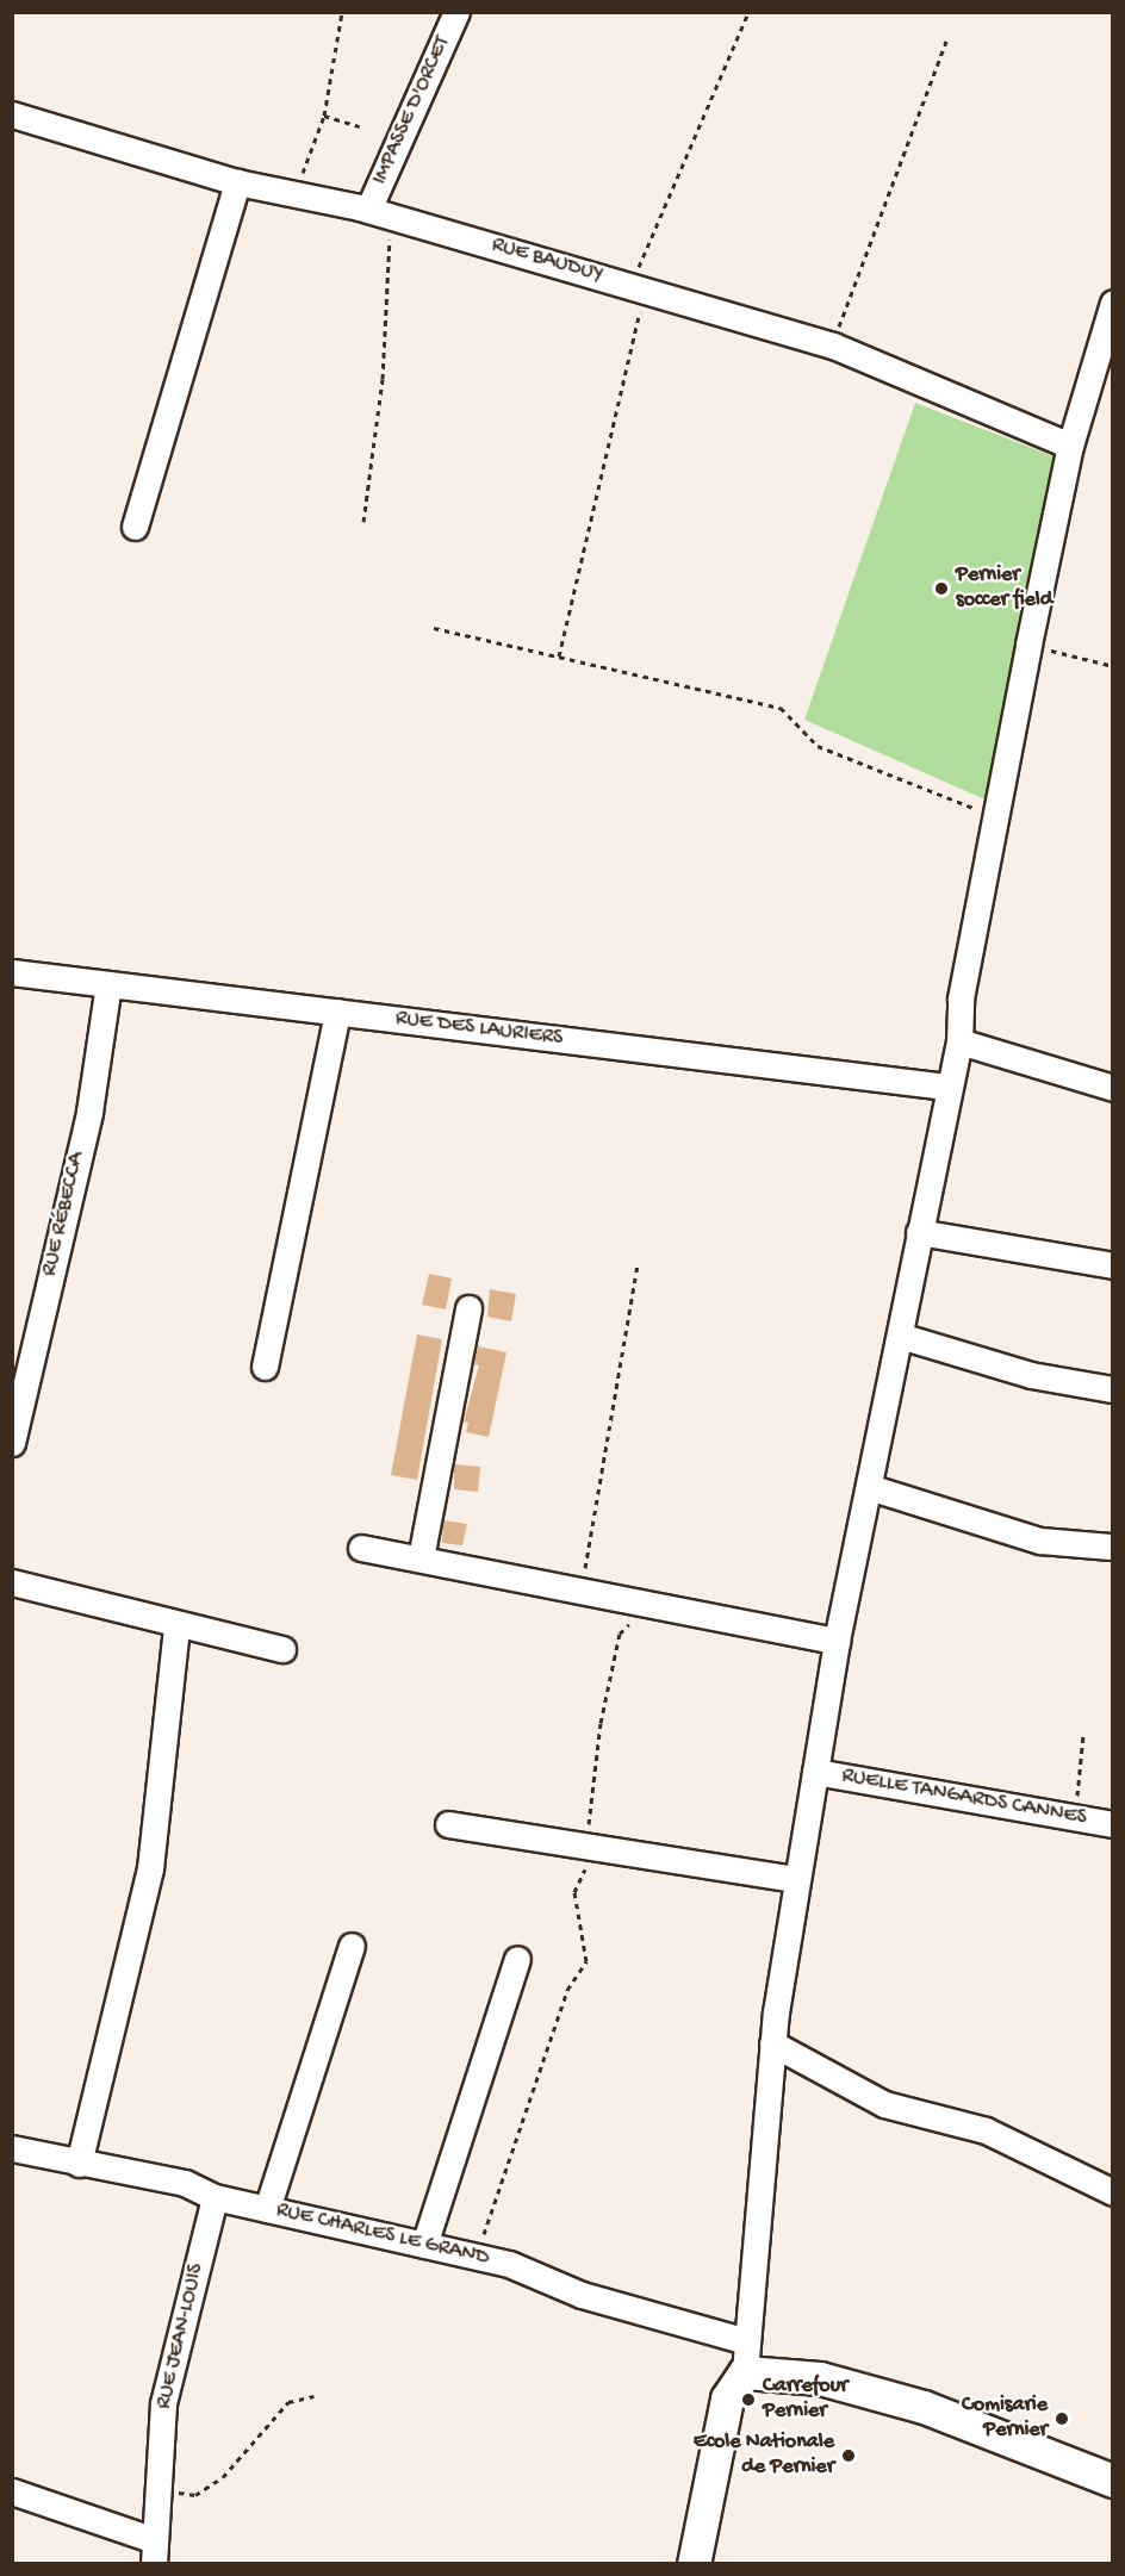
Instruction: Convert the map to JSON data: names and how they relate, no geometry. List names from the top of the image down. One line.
{"streets":{"street":["IMPASSE D'ORCET","RUE BAUDUY","RUE DES LAURIERS","RUE RÉBECCA","RUELLE TANGARDS CANNES","RUE CHARLES LE GRAND","RUE JEAN-LOUIS"]},"crossings":[["IMPASSE D'ORCET","RUE BAUDUY"],["RUE DES LAURIERS","RUE RÉBECCA"],["RUE CHARLES LE GRAND","RUE JEAN-LOUIS"]],"places":["Pernier soccer field","Carrefour Pernier","Comisarie Pernier","Ecole Nationale de Pernier"]}
